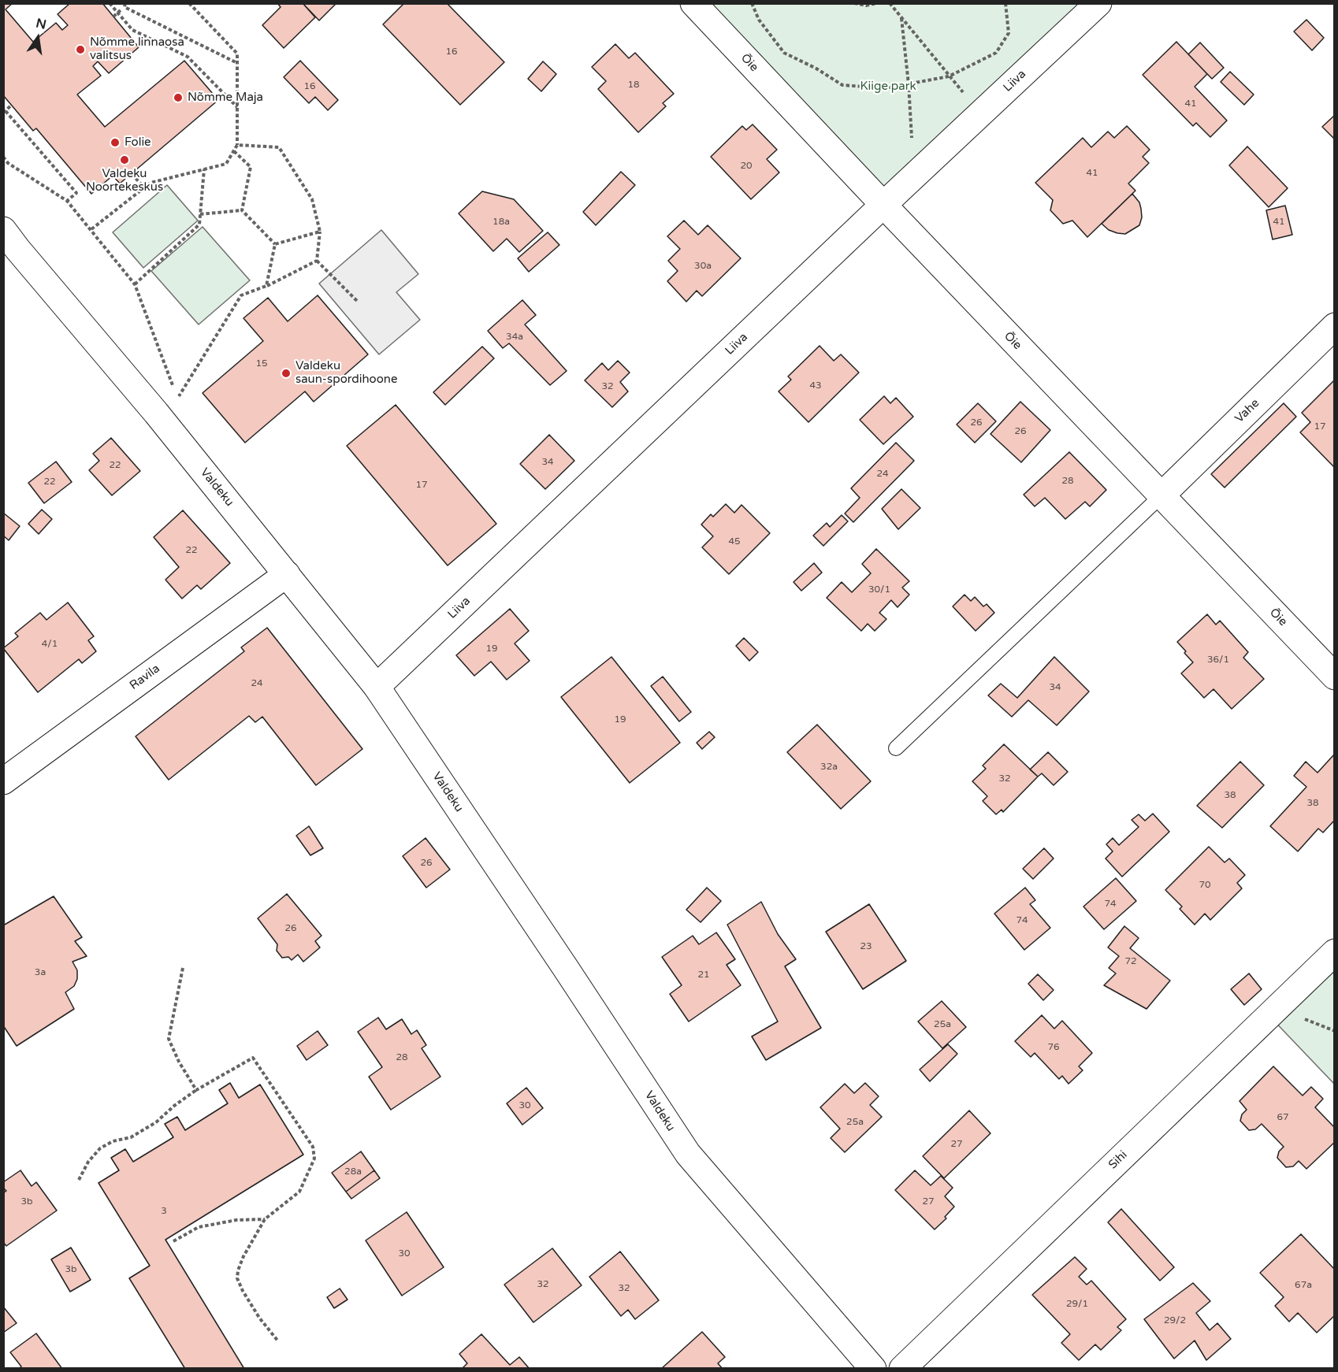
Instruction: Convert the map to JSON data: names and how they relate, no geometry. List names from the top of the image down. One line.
{"streets":{"street":["Õie","Liiva","Vahe","Valdeku","Ravila","Sihi"]},"crossings":[["Õie","Liiva"],["Õie","Vahe"],["Liiva","Valdeku"],["Valdeku","Ravila"]],"parks":["Kiige park"],"places":["Nõmme linnaosa valitsus","Nõmme Maja","Folie","Valdeku Noortekeskus","Valdeku saun-spordihoone"],"house_numbers":["16","18","16","41","20","41","18a","41","30a","34a","15","43","32","26","17","26","34","22","24","28","22","17","45","22","30/1","4/1","19","36/1","24","34","19","32a","32","38","38","26","70","74","74","26","23","72","3a","21","25a","76","28","30","67","25a","27","28a","3b","27","3","30","3b","32","67a","32","29/1","29/2"],"north":"top"}
